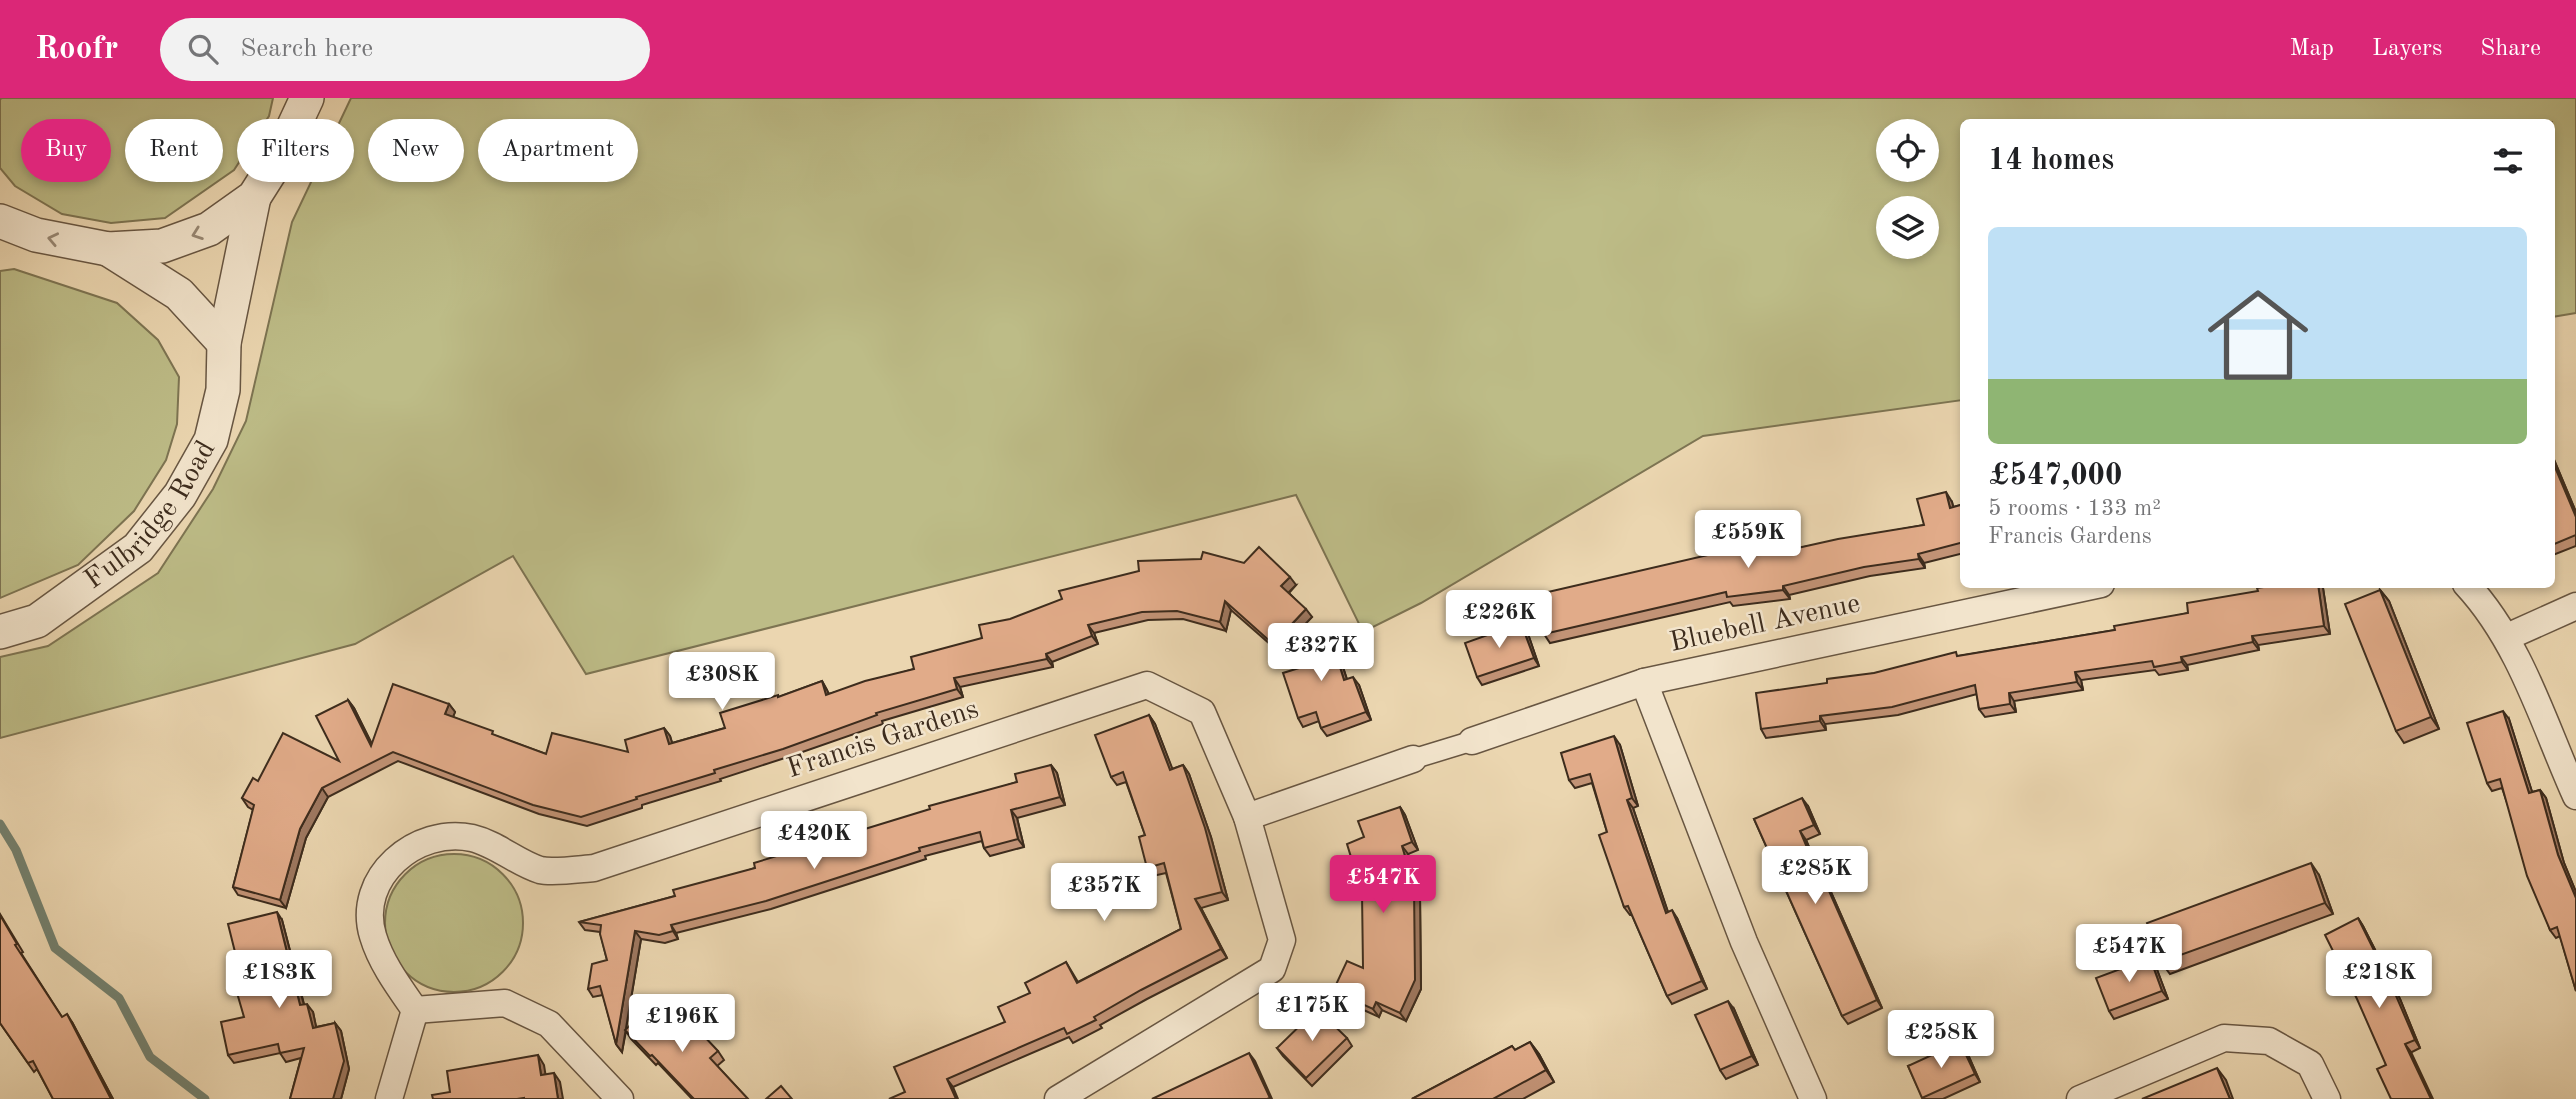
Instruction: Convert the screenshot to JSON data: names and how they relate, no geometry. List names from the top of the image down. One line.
{"streets":{"street":["Fulbridge Road","Bluebell Avenue","Francis Gardens"]},"page":{"header":"Roofr","search":"Search here","nav":["Map","Layers","Share"],"chip":["Buy","Rent","Filters","New","Apartment"],"heading":"14 homes","list":[{"name":"£547,000","note":"5 rooms · 133 m² · Francis Gardens"}],"price":["£559K","£226K","£327K","£308K","£420K","£285K","£547K","£357K","£547K","£183K","£218K","£175K","£196K","£258K"]}}
